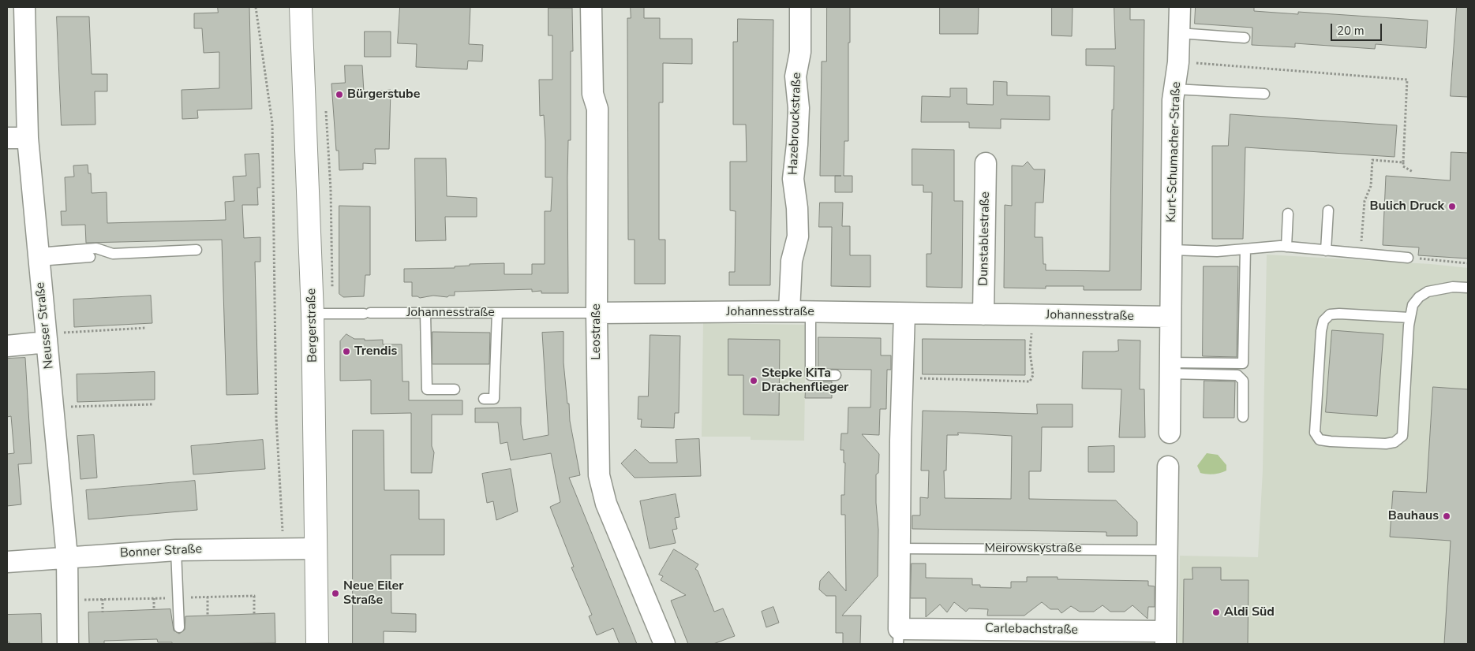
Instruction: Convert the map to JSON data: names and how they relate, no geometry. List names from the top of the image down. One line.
{"streets":{"street":["Hazebrouckstraße","Kurt-Schumacher-Straße","Dunstablestraße","Johannesstraße","Neusser Straße","Bergerstraße","Leostraße","Bonner Straße","Carlebachstraße"],"lane":["Meirowskystraße"]},"crossings":[["Hazebrouckstraße","Johannesstraße"],["Kurt-Schumacher-Straße","Johannesstraße"],["Dunstablestraße","Johannesstraße"],["Johannesstraße","Bergerstraße"],["Johannesstraße","Leostraße"],["Neusser Straße","Bonner Straße"],["Bergerstraße","Bonner Straße"],["Meirowskystraße","Carlebachstraße"]],"places":["Bürgerstube","Bulich Druck","Trendis","Stepke KiTa Drachenflieger","Bauhaus","Neue Eiler Straße","Aldi Süd"],"scale_bar":"20 m"}
